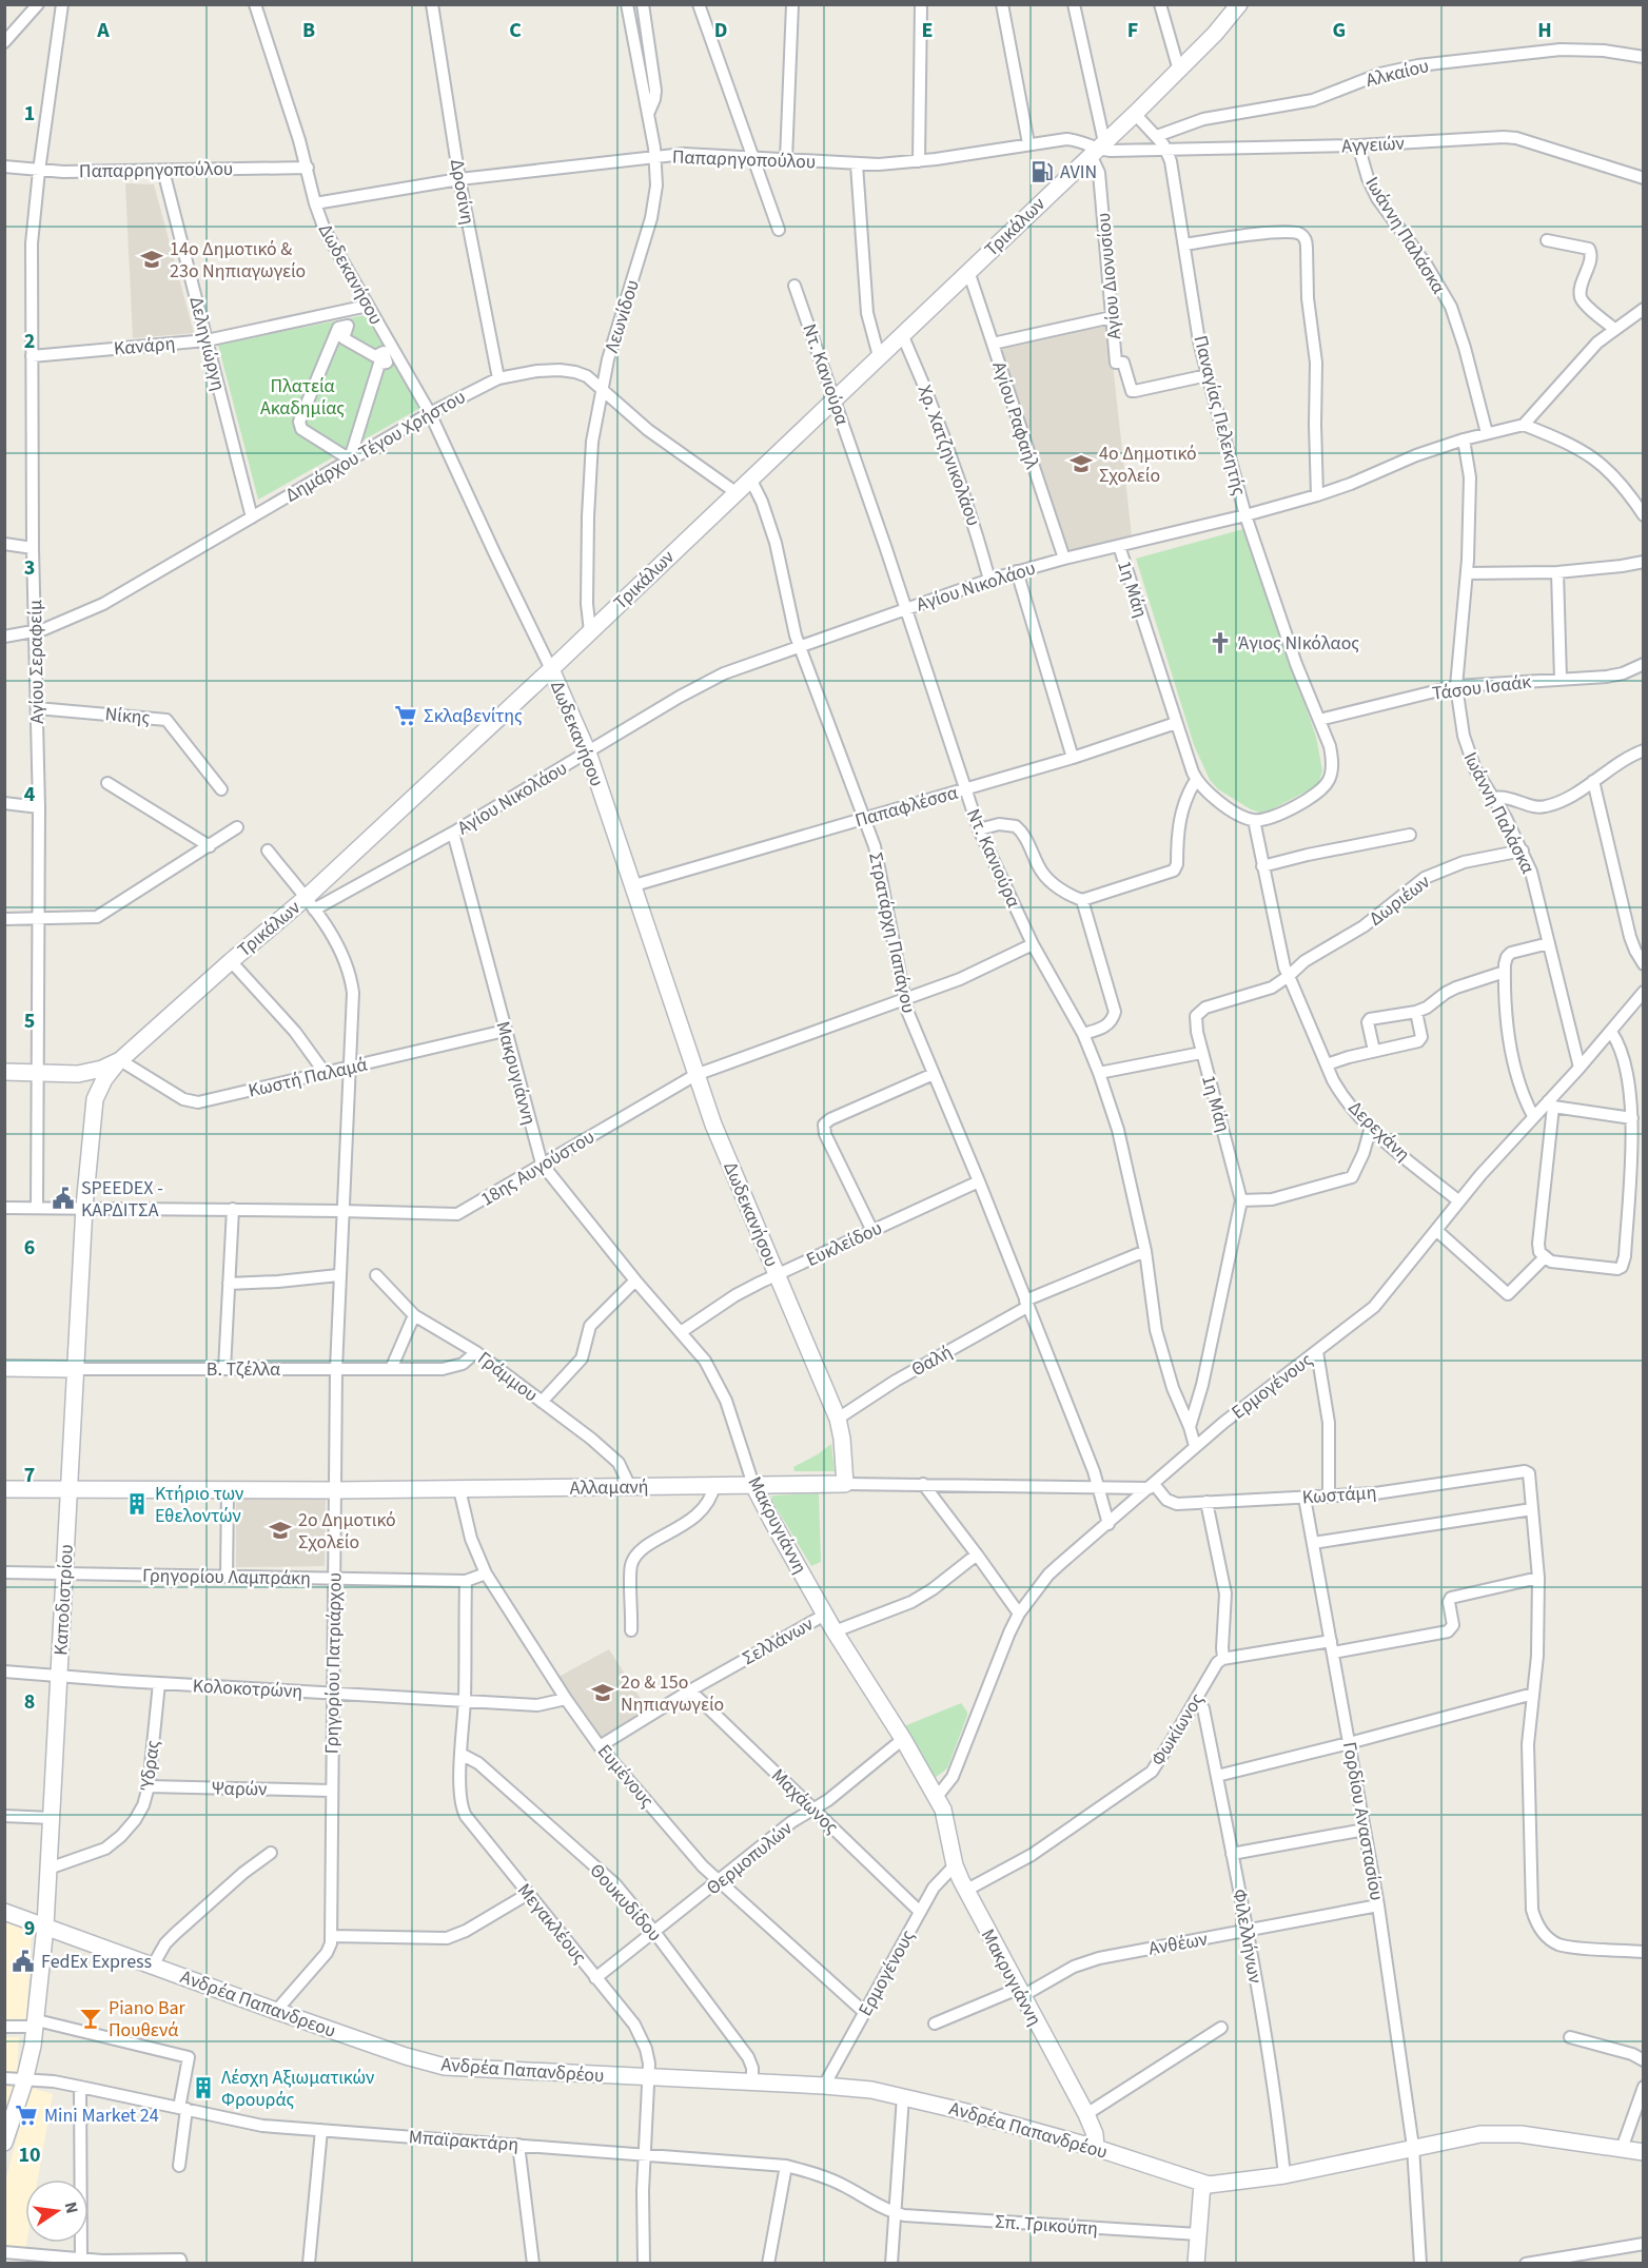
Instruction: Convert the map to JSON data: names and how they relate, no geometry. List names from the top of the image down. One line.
{"streets":{"main road":["Τρικάλων","Δωδεκανήσου","Μακρυγιάννη","Β. Τζέλλα","Αλλαμανή","Καποδιστρίου","Ανδρέα Παπανδρεου","Ανδρέα Παπανδρέου"],"street":["Αλκαίου","Αγγειών","Παπαρηγοπούλου","Παπαρρηγοπούλου","Δροσίνη","Ιωάννη Παλάσκα","Αγίου Διονυσίου","Λεωνίδου","Δεληγιώργη","Κανάρη","Ντ. Κανιούρα","Αγίου Ραφαήλ","Παναγίας Πελεκητής","Δημάρχου Τέγου Χρήστου","Χρ. Χατζηνικολάου","Αγίου Νικολάου","1η Μάη","Αγίου Σεραφείμ","Τάσου Ισαάκ","Νίκης","Παπαφλέσσα","Δωριέων","Στρατάρχη Παπάγου","Κωστή Παλαμά","Δερεχάνη","18ης Αυγούστου","Ευκλείδου","Θαλή","Γράμμου","Ερμογένους","Κωστάμη","Γρηγορίου Λαμπράκη","Σελλάνων","Γρηγορίου Πατριάρχου","Κολοκοτρώνη","Φωκίωνος","Ύδρας","Ευμένους","Ψαρών","Μαχάωνος","Γορδίου Αναστασίου","Θερμοπυλών","Θουκυδίδου","Μεγακλέους","Φιλελλήνων","Ανθέων","Μπαϊρακτάρη","Σπ. Τρικούπη"]},"crossings":[["Αλκαίου","Παναγίας Πελεκητής"],["Αγγειών","Παπαρηγοπούλου"],["Αγγειών","Τρικάλων"],["Αγγειών","Ιωάννη Παλάσκα"],["Αγγειών","Αγίου Διονυσίου"],["Αγγειών","Παναγίας Πελεκητής"],["Παπαρηγοπούλου","Δροσίνη"],["Παπαρηγοπούλου","Τρικάλων"],["Παπαρηγοπούλου","Δωδεκανήσου"],["Παπαρηγοπούλου","Αγίου Διονυσίου"],["Παπαρηγοπούλου","Λεωνίδου"],["Παπαρρηγοπούλου","Δωδεκανήσου"],["Παπαρρηγοπούλου","Δεληγιώργη"],["Παπαρρηγοπούλου","Αγίου Σεραφείμ"],["Δροσίνη","Δημάρχου Τέγου Χρήστου"],["Τρικάλων","Δωδεκανήσου"],["Τρικάλων","Αγίου Διονυσίου"],["Τρικάλων","Λεωνίδου"],["Τρικάλων","Ντ. Κανιούρα"],["Τρικάλων","Αγίου Ραφαήλ"],["Τρικάλων","Παναγίας Πελεκητής"],["Τρικάλων","Δημάρχου Τέγου Χρήστου"],["Τρικάλων","Χρ. Χατζηνικολάου"],["Τρικάλων","Αγίου Νικολάου"],["Τρικάλων","Αγίου Σεραφείμ"],["Τρικάλων","Στρατάρχη Παπάγου"],["Τρικάλων","Κωστή Παλαμά"],["Τρικάλων","Καποδιστρίου"],["Ιωάννη Παλάσκα","Αγίου Νικολάου"],["Ιωάννη Παλάσκα","Τάσου Ισαάκ"],["Ιωάννη Παλάσκα","Δωριέων"],["Ιωάννη Παλάσκα","Ερμογένους"],["Δωδεκανήσου","Κανάρη"],["Δωδεκανήσου","Δημάρχου Τέγου Χρήστου"],["Δωδεκανήσου","Αγίου Νικολάου"],["Δωδεκανήσου","Παπαφλέσσα"],["Δωδεκανήσου","18ης Αυγούστου"],["Δωδεκανήσου","Ευκλείδου"],["Δωδεκανήσου","Θαλή"],["Δωδεκανήσου","Αλλαμανή"],["Αγίου Διονυσίου","Παναγίας Πελεκητής"],["Λεωνίδου","Δημάρχου Τέγου Χρήστου"],["Δεληγιώργη","Κανάρη"],["Δεληγιώργη","Δημάρχου Τέγου Χρήστου"],["Κανάρη","Αγίου Σεραφείμ"],["Ντ. Κανιούρα","Αγίου Νικολάου"],["Ντ. Κανιούρα","1η Μάη"],["Ντ. Κανιούρα","Παπαφλέσσα"],["Ντ. Κανιούρα","18ης Αυγούστου"],["Ντ. Κανιούρα","Θαλή"],["Αγίου Ραφαήλ","Αγίου Νικολάου"],["Παναγίας Πελεκητής","Αγίου Νικολάου"],["Παναγίας Πελεκητής","Τάσου Ισαάκ"],["Δημάρχου Τέγου Χρήστου","Αγίου Σεραφείμ"],["Χρ. Χατζηνικολάου","Αγίου Νικολάου"],["Αγίου Νικολάου","1η Μάη"],["Αγίου Νικολάου","Στρατάρχη Παπάγου"],["Αγίου Νικολάου","Μακρυγιάννη"],["1η Μάη","Παπαφλέσσα"],["1η Μάη","Δωριέων"],["1η Μάη","Δερεχάνη"],["Αγίου Σεραφείμ","Νίκης"],["Αγίου Σεραφείμ","18ης Αυγούστου"],["Παπαφλέσσα","Στρατάρχη Παπάγου"],["Δωριέων","Δερεχάνη"],["Στρατάρχη Παπάγου","18ης Αυγούστου"],["Στρατάρχη Παπάγου","Ευκλείδου"],["Στρατάρχη Παπάγου","Θαλή"],["Στρατάρχη Παπάγου","Ερμογένους"],["Στρατάρχη Παπάγου","Αλλαμανή"],["Μακρυγιάννη","Κωστή Παλαμά"],["Μακρυγιάννη","18ης Αυγούστου"],["Μακρυγιάννη","Ευκλείδου"],["Μακρυγιάννη","Ερμογένους"],["Μακρυγιάννη","Αλλαμανή"],["Μακρυγιάννη","Σελλάνων"],["Μακρυγιάννη","Φωκίωνος"],["Μακρυγιάννη","Θερμοπυλών"],["Μακρυγιάννη","Ανθέων"],["Μακρυγιάννη","Ανδρέα Παπανδρέου"],["Κωστή Παλαμά","Καποδιστρίου"],["Κωστή Παλαμά","Γρηγορίου Πατριάρχου"],["Δερεχάνη","Ερμογένους"],["18ης Αυγούστου","Καποδιστρίου"],["18ης Αυγούστου","Γρηγορίου Πατριάρχου"],["Β. Τζέλλα","Γράμμου"],["Β. Τζέλλα","Καποδιστρίου"],["Β. Τζέλλα","Γρηγορίου Πατριάρχου"],["Γράμμου","Αλλαμανή"],["Ερμογένους","Αλλαμανή"],["Ερμογένους","Κωστάμη"],["Ερμογένους","Ευμένους"],["Ερμογένους","Μαχάωνος"],["Ερμογένους","Ανδρέα Παπανδρέου"],["Αλλαμανή","Κωστάμη"],["Αλλαμανή","Καποδιστρίου"],["Αλλαμανή","Γρηγορίου Πατριάρχου"],["Αλλαμανή","Ευμένους"],["Κωστάμη","Γορδίου Αναστασίου"],["Γρηγορίου Λαμπράκη","Καποδιστρίου"],["Γρηγορίου Λαμπράκη","Γρηγορίου Πατριάρχου"],["Γρηγορίου Λαμπράκη","Ευμένους"],["Γρηγορίου Λαμπράκη","Μεγακλέους"],["Καποδιστρίου","Κολοκοτρώνη"],["Καποδιστρίου","Ύδρας"],["Καποδιστρίου","Ανδρέα Παπανδρεου"],["Καποδιστρίου","Μπαϊρακτάρη"],["Σελλάνων","Ευμένους"],["Σελλάνων","Μαχάωνος"],["Γρηγορίου Πατριάρχου","Κολοκοτρώνη"],["Γρηγορίου Πατριάρχου","Ψαρών"],["Γρηγορίου Πατριάρχου","Ανδρέα Παπανδρεου"],["Κολοκοτρώνη","Ύδρας"],["Κολοκοτρώνη","Ευμένους"],["Κολοκοτρώνη","Μεγακλέους"],["Φωκίωνος","Φιλελλήνων"],["Ύδρας","Ψαρών"],["Ευμένους","Θερμοπυλών"],["Μαχάωνος","Θερμοπυλών"],["Γορδίου Αναστασίου","Ανθέων"],["Γορδίου Αναστασίου","Ανδρέα Παπανδρέου"],["Θερμοπυλών","Θουκυδίδου"],["Θερμοπυλών","Μεγακλέους"],["Θουκυδίδου","Μεγακλέους"],["Θουκυδίδου","Ανδρέα Παπανδρέου"],["Μεγακλέους","Ανδρέα Παπανδρέου"],["Μεγακλέους","Μπαϊρακτάρη"],["Φιλελλήνων","Ανθέων"],["Φιλελλήνων","Ανδρέα Παπανδρέου"],["Ανδρέα Παπανδρεου","Ανδρέα Παπανδρέου"],["Μπαϊρακτάρη","Σπ. Τρικούπη"]],"parks":["Πλατεία Ακαδημίας"],"places":{"fuel station":["AVIN"],"school or university":["14ο Δημοτικό & 23ο Νηπιαγωγείο","4ο Δημοτικό Σχολείο","2ο Δημοτικό Σχολείο","2ο & 15ο Νηπιαγωγείο"],"church":["Άγιος ΝΙκόλαος"],"supermarket":["Σκλαβενίτης","Mini Market 24"],"public building":["SPEEDEX - ΚΑΡΔΙΤΣΑ","FedEx Express"],"building":["Κτήριο των Εθελοντών","Λέσχη Αξιωματικών Φρουράς"],"bar":["Piano Bar Πουθενά"]},"north":"right","grid":{"columns":["A","B","C","D","E","F","G","H"],"rows":["1","2","3","4","5","6","7","8","9","10"]}}
